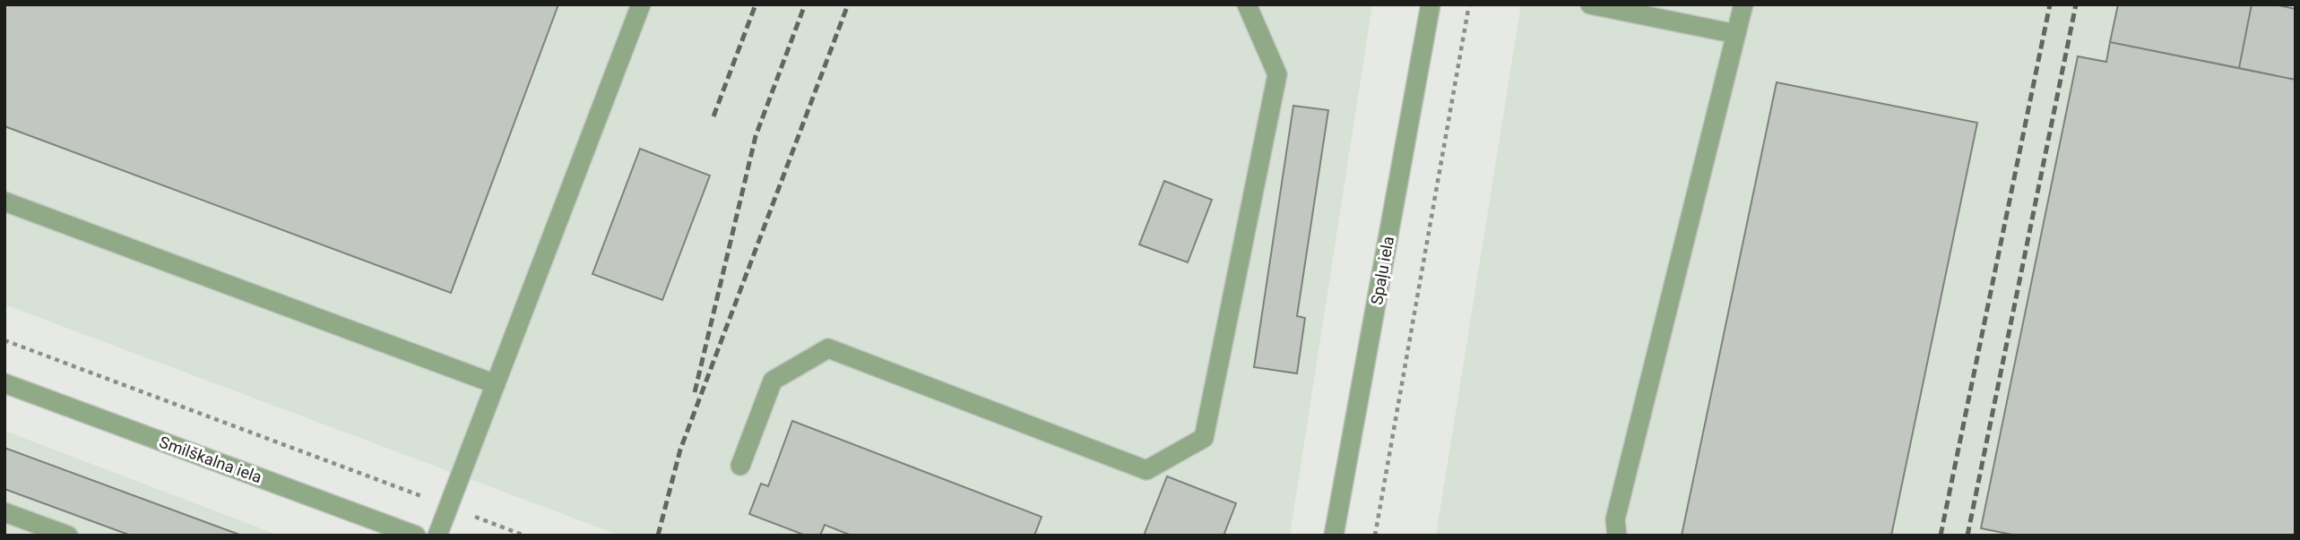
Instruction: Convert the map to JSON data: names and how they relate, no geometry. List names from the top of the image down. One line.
{"streets":{"street":["Spaļu iela","Smilškalna iela"]}}
